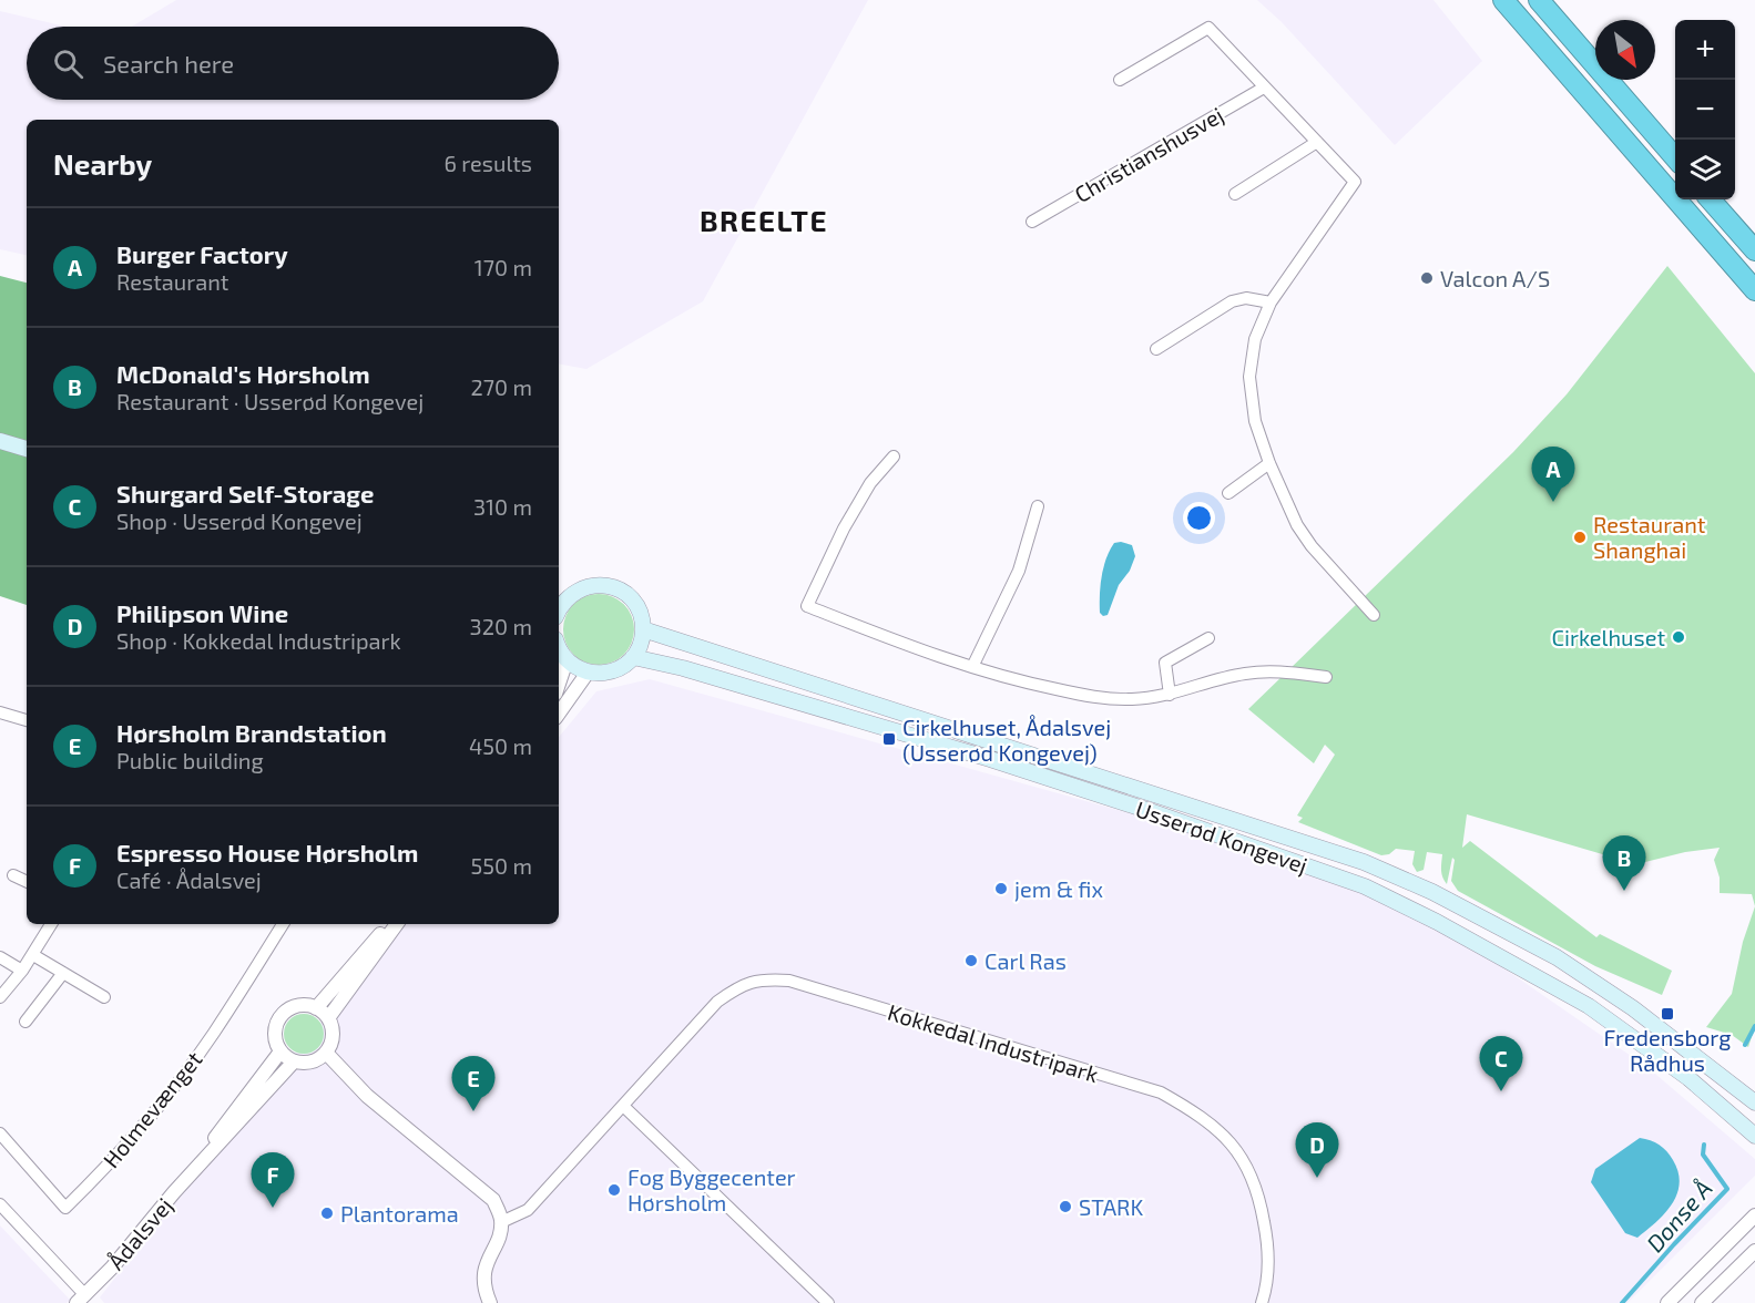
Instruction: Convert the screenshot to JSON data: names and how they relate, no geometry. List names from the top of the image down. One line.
{"streets":{"main road":["Usserød Kongevej"],"street":["Christianshusvej","Kokkedal Industripark","Holmevænget","Ådalsvej"]},"districts":["BREELTE"],"water":["Donse Å"],"places":{"other":["Valcon A/S","Restaurant Shanghai","Cirkelhuset","jem & fix","Carl Ras","Fog Byggecenter Hørsholm","STARK","Plantorama"],"transit":["Cirkelhuset, Ådalsvej (Usserød Kongevej)","Fredensborg Rådhus"]},"north":"bottom right","page":{"map_buttons":["+","−"],"search":"Search here","heading":["Nearby","6 results"],"list":[{"mark":"A","name":"Burger Factory","note":"Restaurant","value":"170 m"},{"mark":"B","name":"McDonald's Hørsholm","note":"Restaurant · Usserød Kongevej","value":"270 m"},{"mark":"C","name":"Shurgard Self-Storage","note":"Shop · Usserød Kongevej","value":"310 m"},{"mark":"D","name":"Philipson Wine","note":"Shop · Kokkedal Industripark","value":"320 m"},{"mark":"E","name":"Hørsholm Brandstation","note":"Public building","value":"450 m"},{"mark":"F","name":"Espresso House Hørsholm","note":"Café · Ådalsvej","value":"550 m"}],"pins":["A","B","C","E","D","F"]}}
